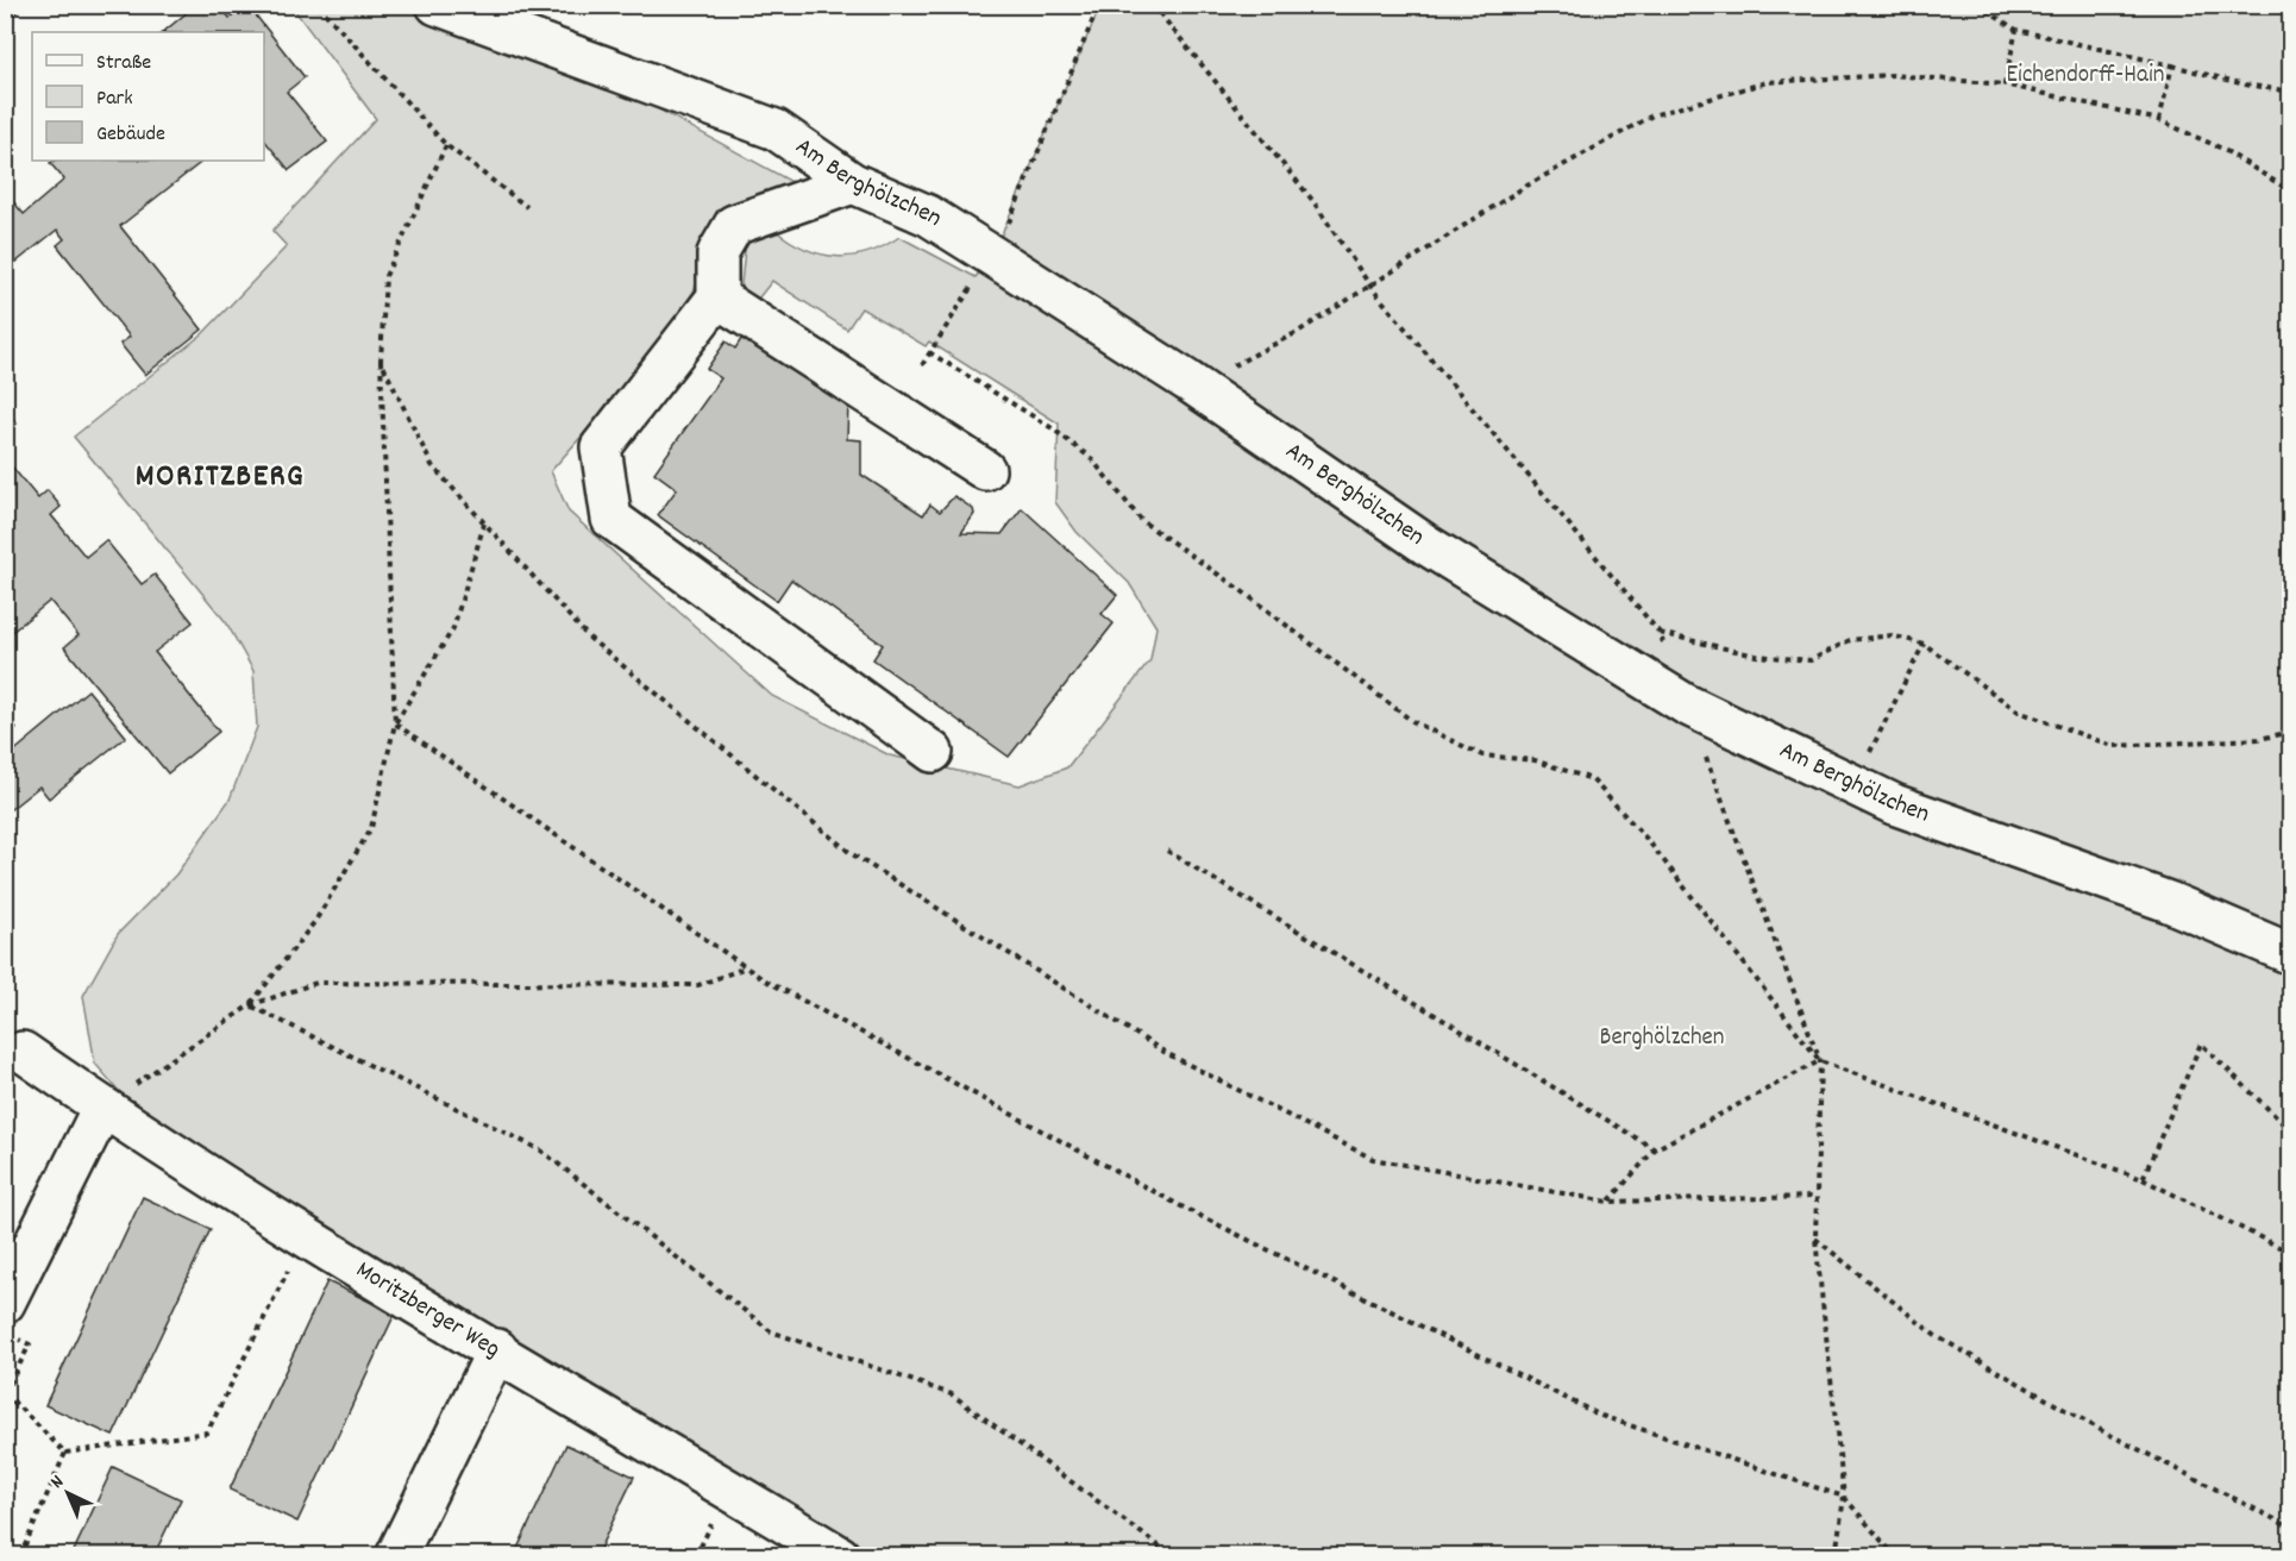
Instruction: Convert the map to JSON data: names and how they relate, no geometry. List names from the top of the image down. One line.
{"streets":{"street":["Am Berghölzchen","Moritzberger Weg"]},"districts":["MORITZBERG"],"parks":["Eichendorff-Hain","Berghölzchen"],"legend":["Straße","Park","Gebäude"],"north":"top left"}
